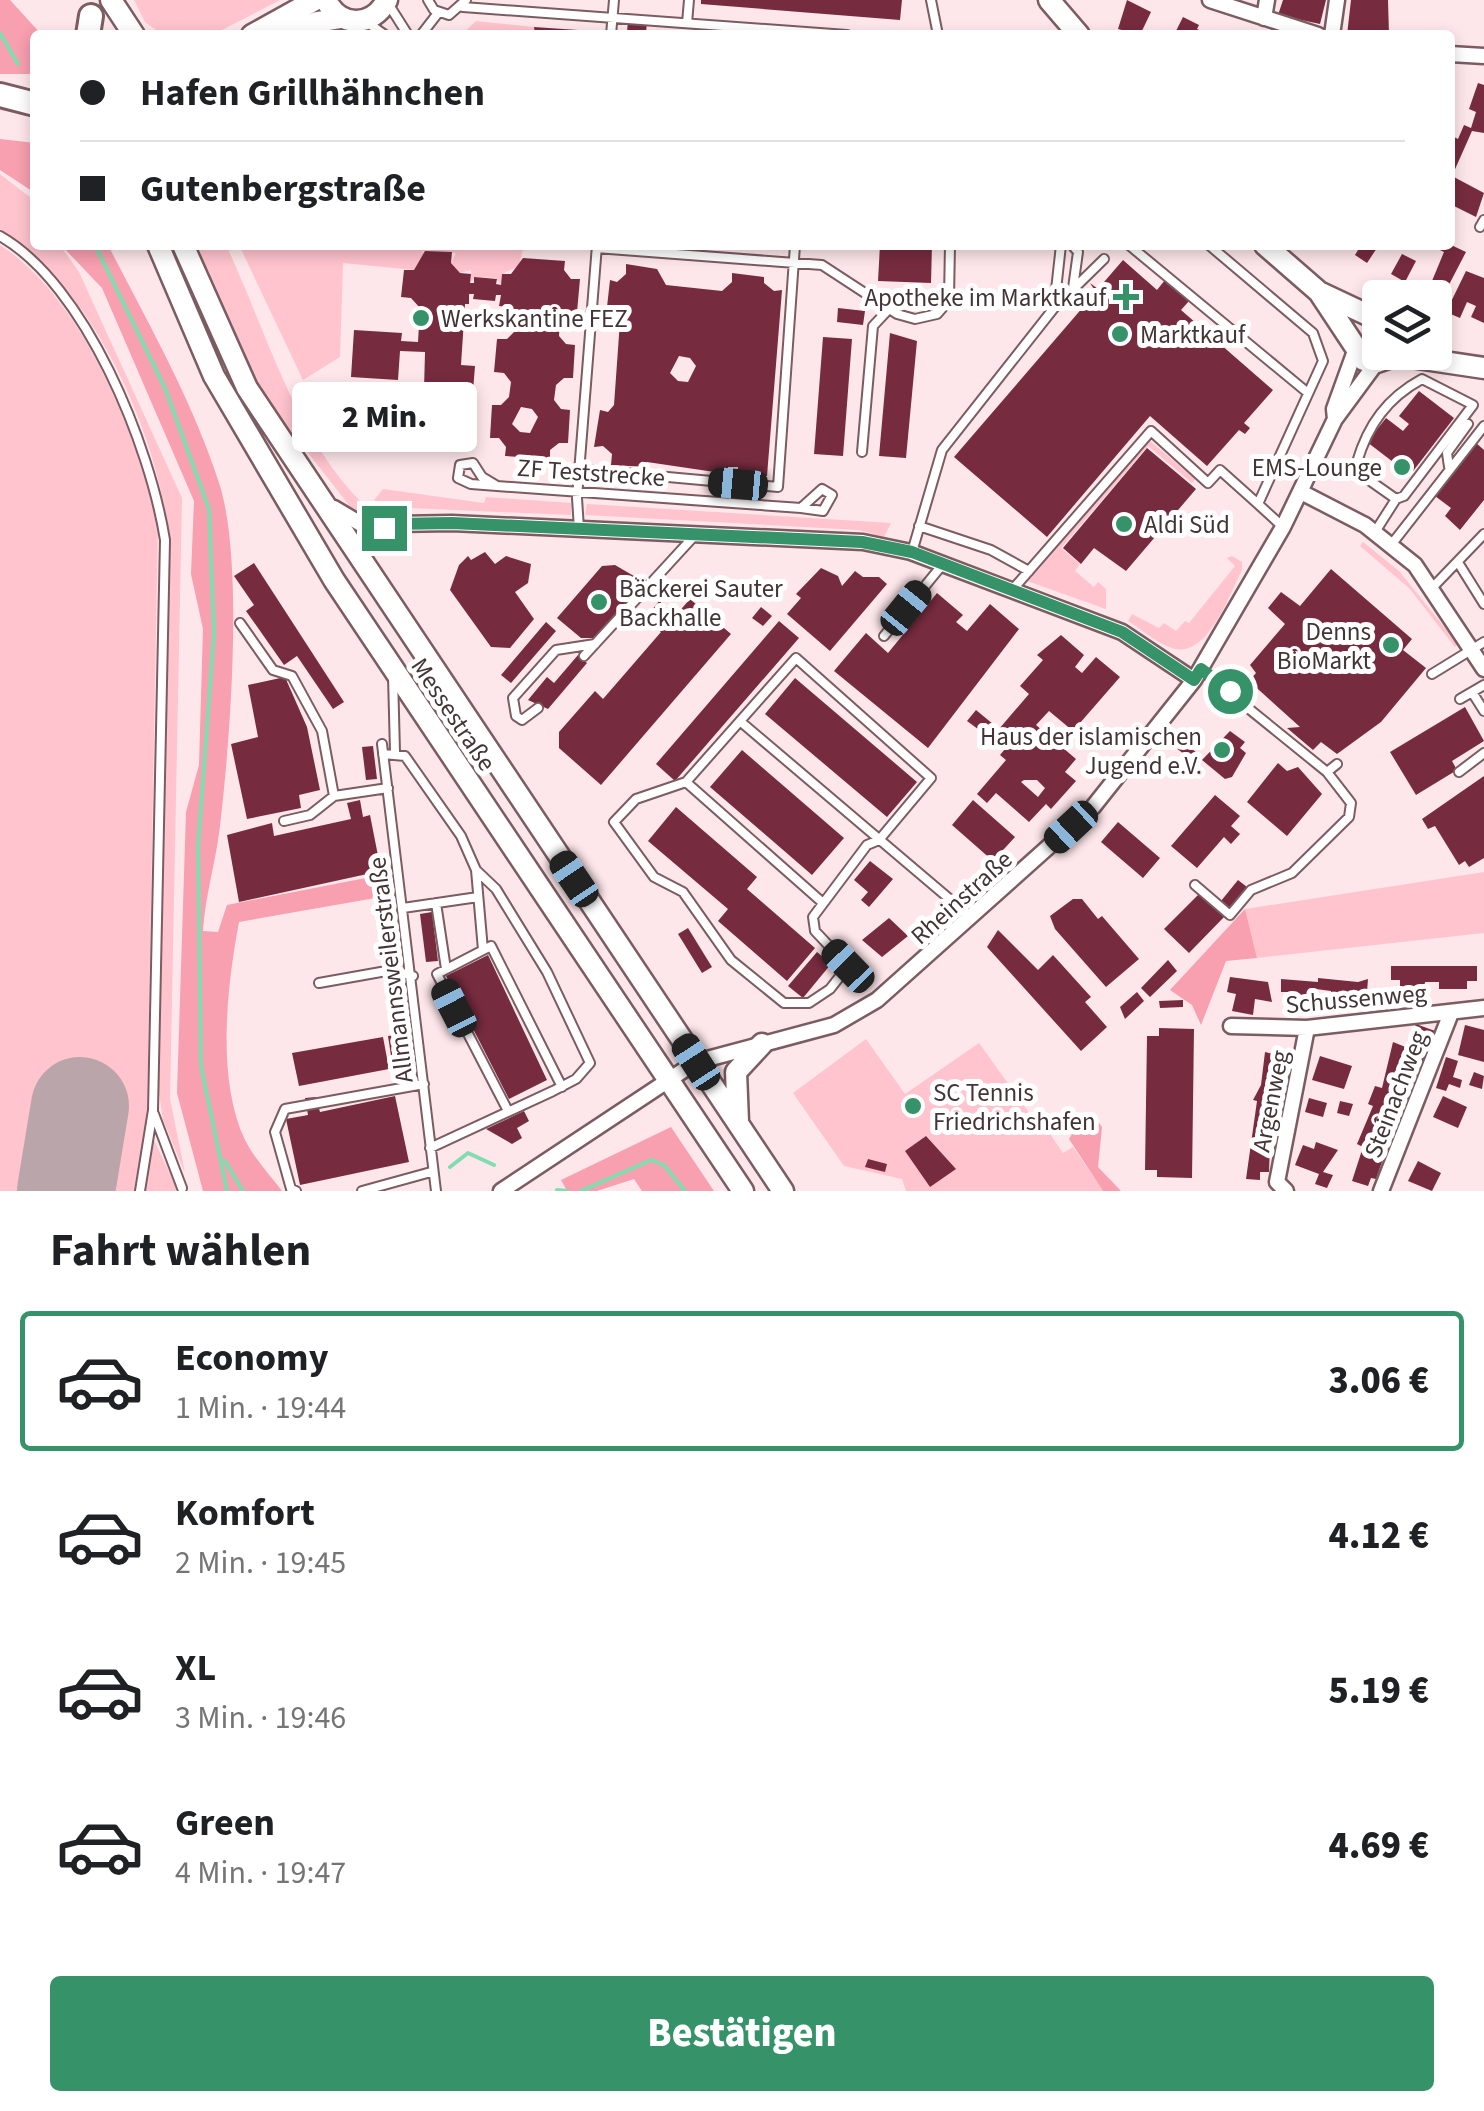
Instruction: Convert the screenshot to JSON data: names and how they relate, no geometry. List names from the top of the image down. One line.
{"streets":{"street":["Messestraße","Rheinstraße","Schussenweg","Steinachweg","Argenweg"],"lane":["ZF Teststrecke","Allmannsweilerstraße"]},"crossings":[["Messestraße","Rheinstraße"],["Schussenweg","Steinachweg"],["Schussenweg","Argenweg"]],"places":{"health":["Apotheke im Marktkauf"],"other":["Werkskantine FEZ","Marktkauf","EMS-Lounge","Aldi Süd","Bäckerei Sauter Backhalle","Denns BioMarkt","Haus der islamischen Jugend e.V.","SC Tennis Friedrichshafen"]},"page":{"banner":["Hafen Grillhähnchen","Gutenbergstraße"],"bubble":"2 Min.","heading":"Fahrt wählen","list":[{"name":"Economy","note":"1 Min. · 19:44","value":"3.06 €"},{"name":"Komfort","note":"2 Min. · 19:45","value":"4.12 €"},{"name":"XL","note":"3 Min. · 19:46","value":"5.19 €"},{"name":"Green","note":"4 Min. · 19:47","value":"4.69 €"}],"buttons":"Bestätigen"}}
